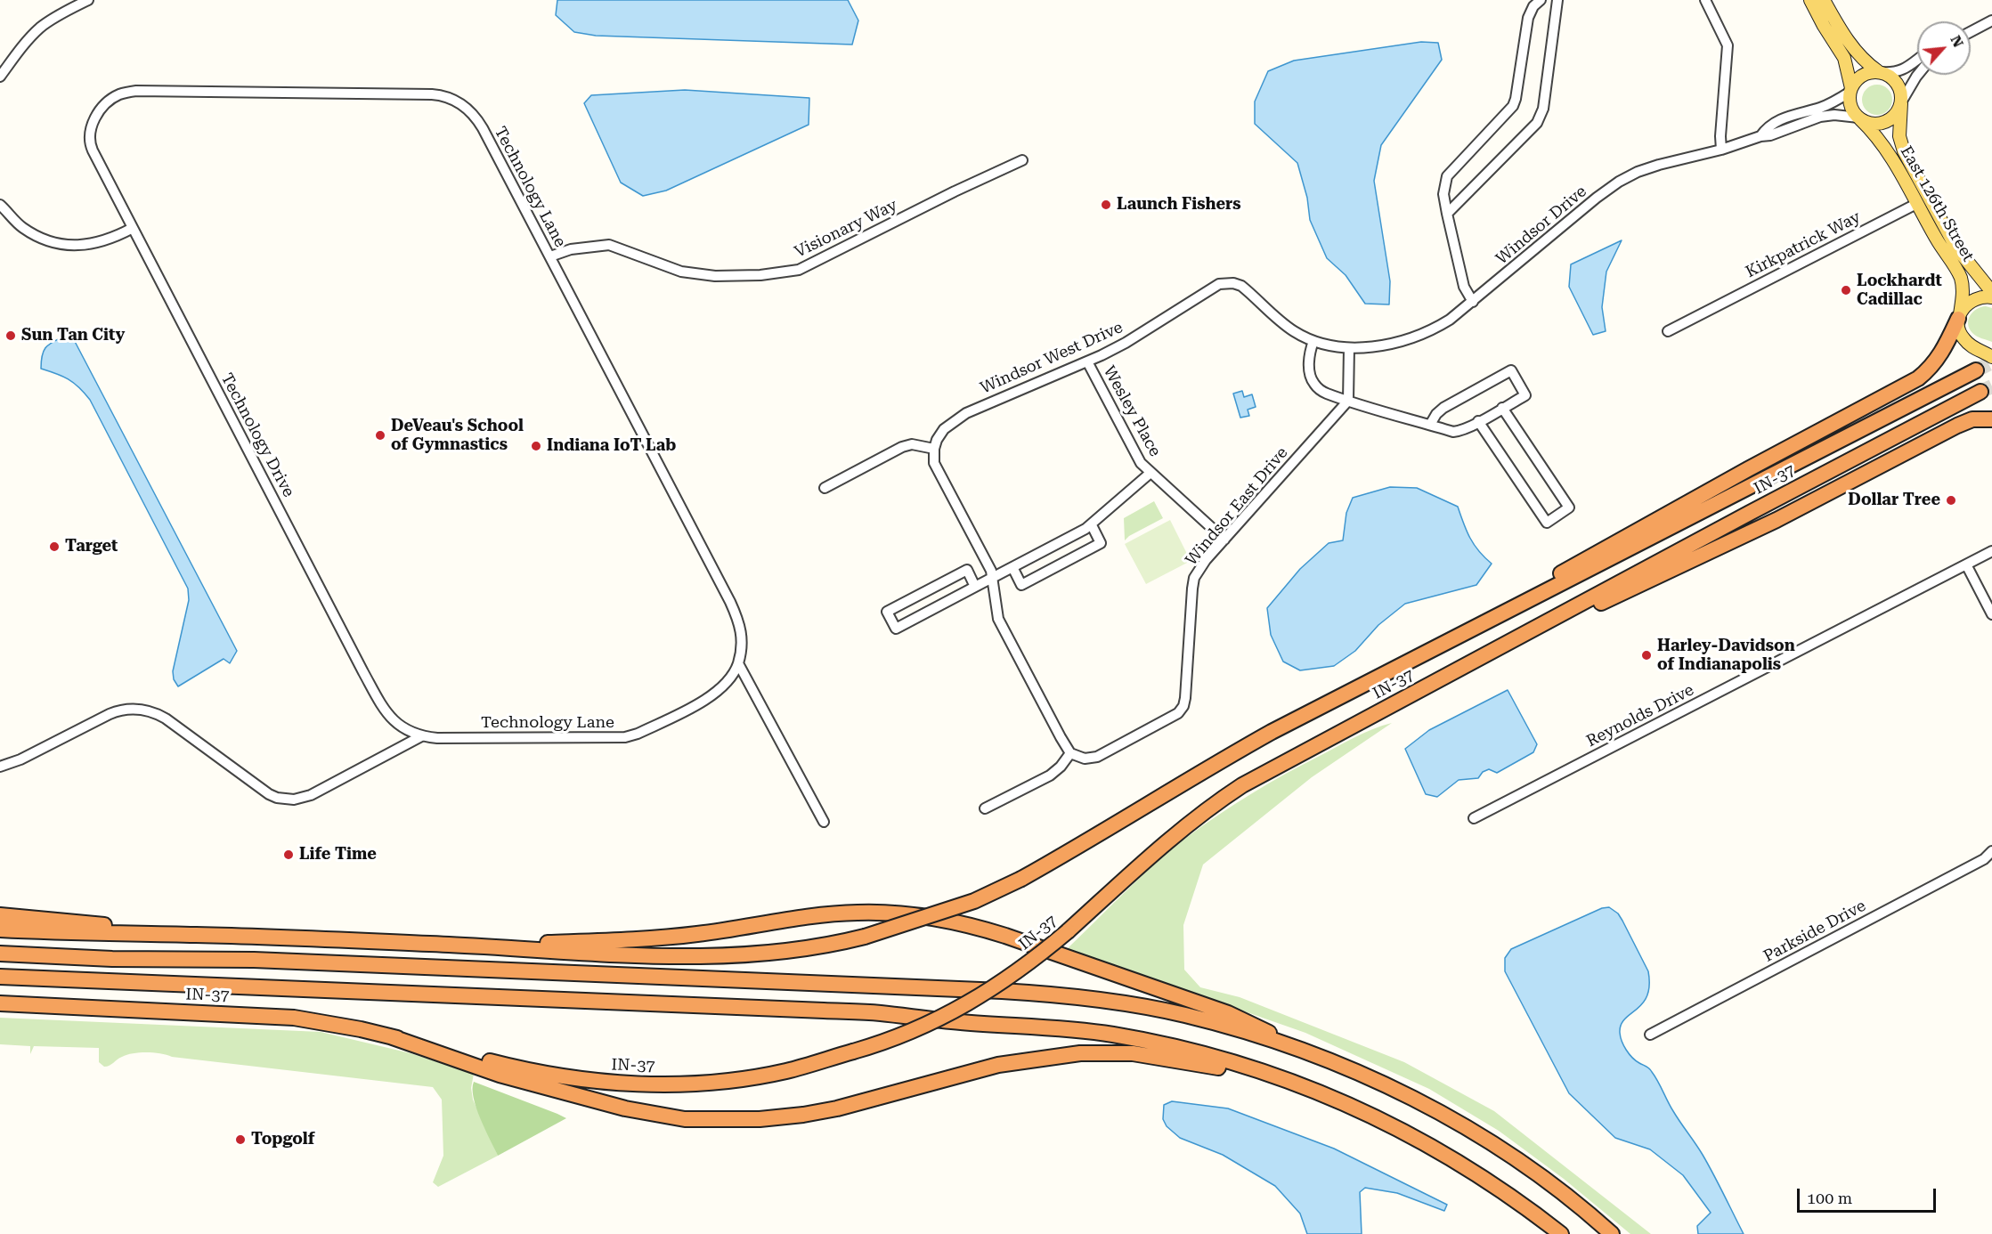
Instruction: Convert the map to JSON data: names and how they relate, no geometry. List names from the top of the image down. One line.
{"streets":{"highway":["IN-37"],"main road":["East 126th Street"],"street":["Technology Lane","Windsor Drive","Visionary Way","Kirkpatrick Way","Windsor West Drive","Wesley Place","Technology Drive","Windsor East Drive","Reynolds Drive","Parkside Drive"]},"crossings":[["Technology Lane","Visionary Way"],["Technology Lane","Technology Drive"],["East 126th Street","Windsor Drive"],["East 126th Street","Kirkpatrick Way"],["Windsor Drive","Windsor West Drive"],["Windsor West Drive","Wesley Place"],["Wesley Place","Windsor East Drive"]],"places":["Launch Fishers","Lockhardt Cadillac","Sun Tan City","DeVeau's School of Gymnastics","Indiana IoT Lab","Dollar Tree","Target","Harley-Davidson of Indianapolis","Life Time","Topgolf"],"scale_bar":"100 m","north":"top right"}
